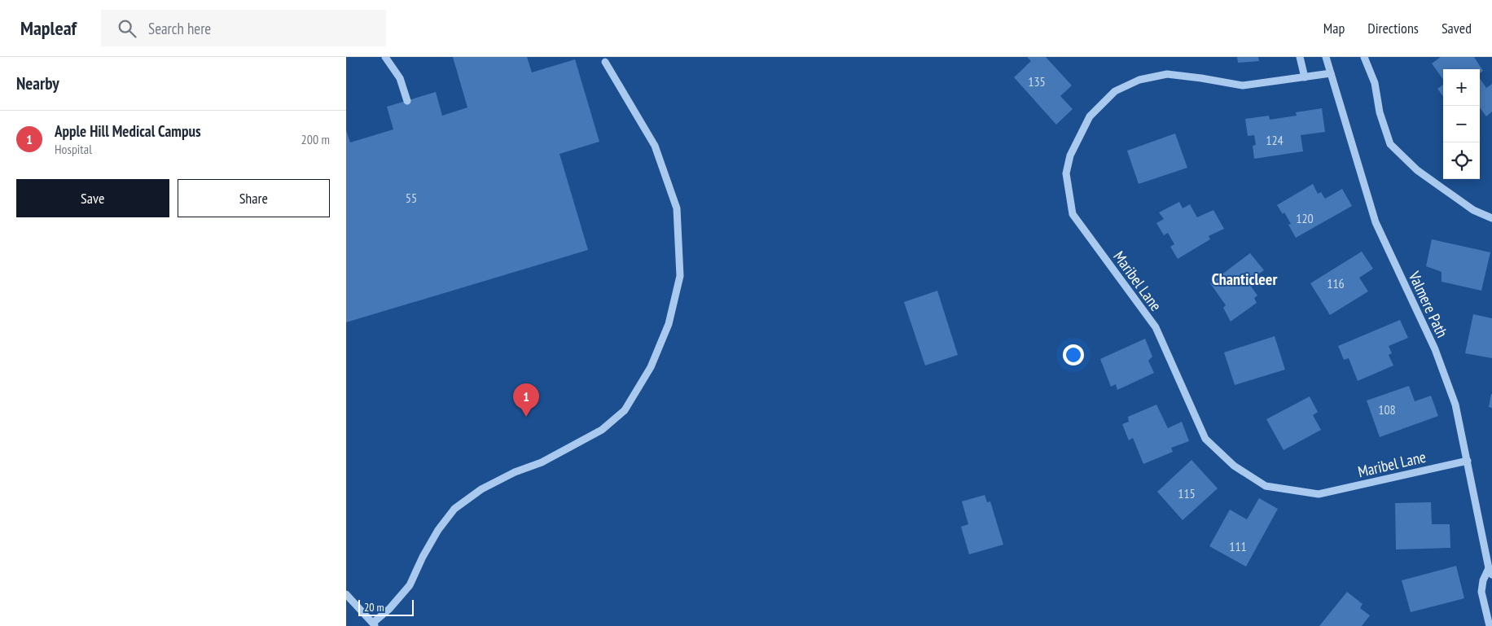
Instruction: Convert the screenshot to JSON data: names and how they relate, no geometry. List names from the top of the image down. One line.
{"streets":{"street":["Maribel Lane","Valmere Path"]},"crossings":[["Maribel Lane","Valmere Path"]],"districts":["Chanticleer"],"house_numbers":["135","124","55","120","116","108","115","111"],"scale_bar":"20 m","page":{"header":"Mapleaf","search":"Search here","nav":["Map","Directions","Saved"],"heading":"Nearby","map_buttons":["+","−"],"list":[{"mark":"1","name":"Apple Hill Medical Campus","note":"Hospital","value":"200 m"}],"buttons":["Save","Share"],"pins":"1","scale":"20 m"}}
